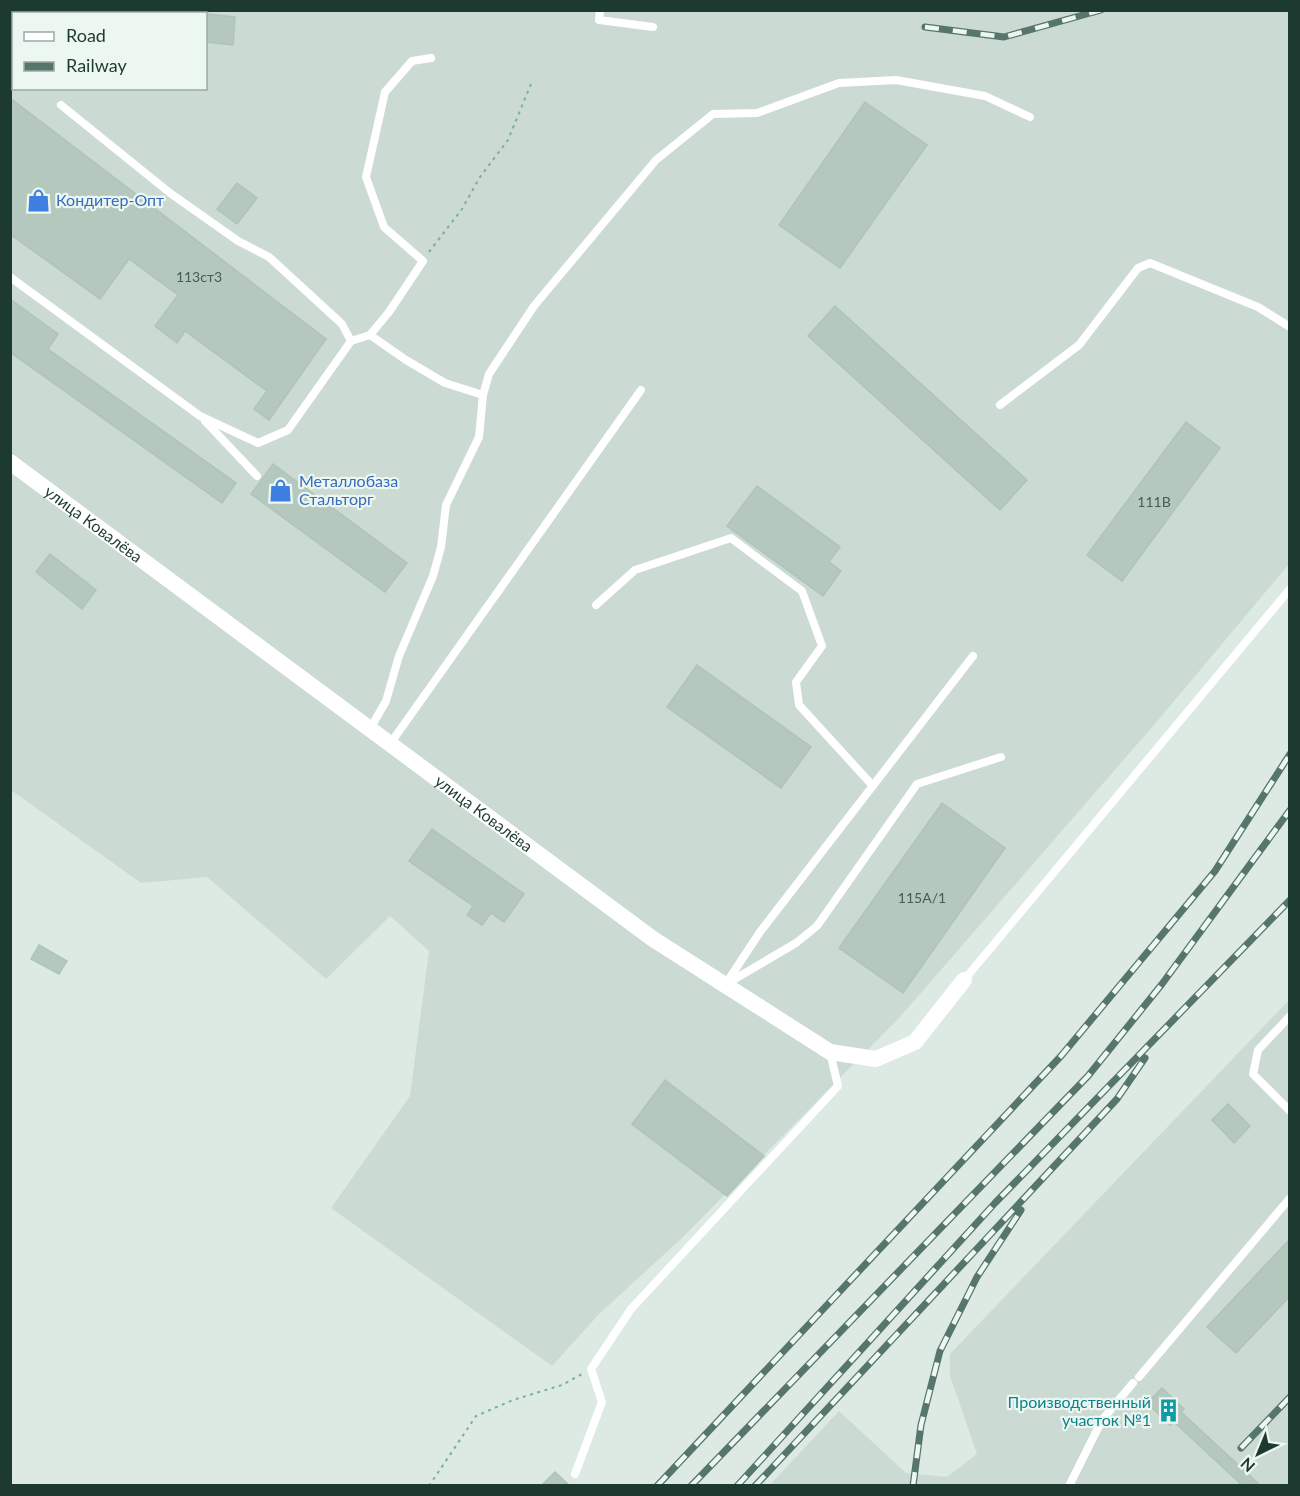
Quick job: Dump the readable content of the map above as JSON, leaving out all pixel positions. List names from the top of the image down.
{
  "streets": {
    "street": ["улица Ковалёва"]
  },
  "places": {
    "shop": ["Кондитер-Опт", "Металлобаза Стальторг"],
    "building": ["Производственный участок №1"]
  },
  "house_numbers": ["113ст3", "111В", "115А/1"],
  "legend": ["Road", "Railway"],
  "north": "bottom left"
}
